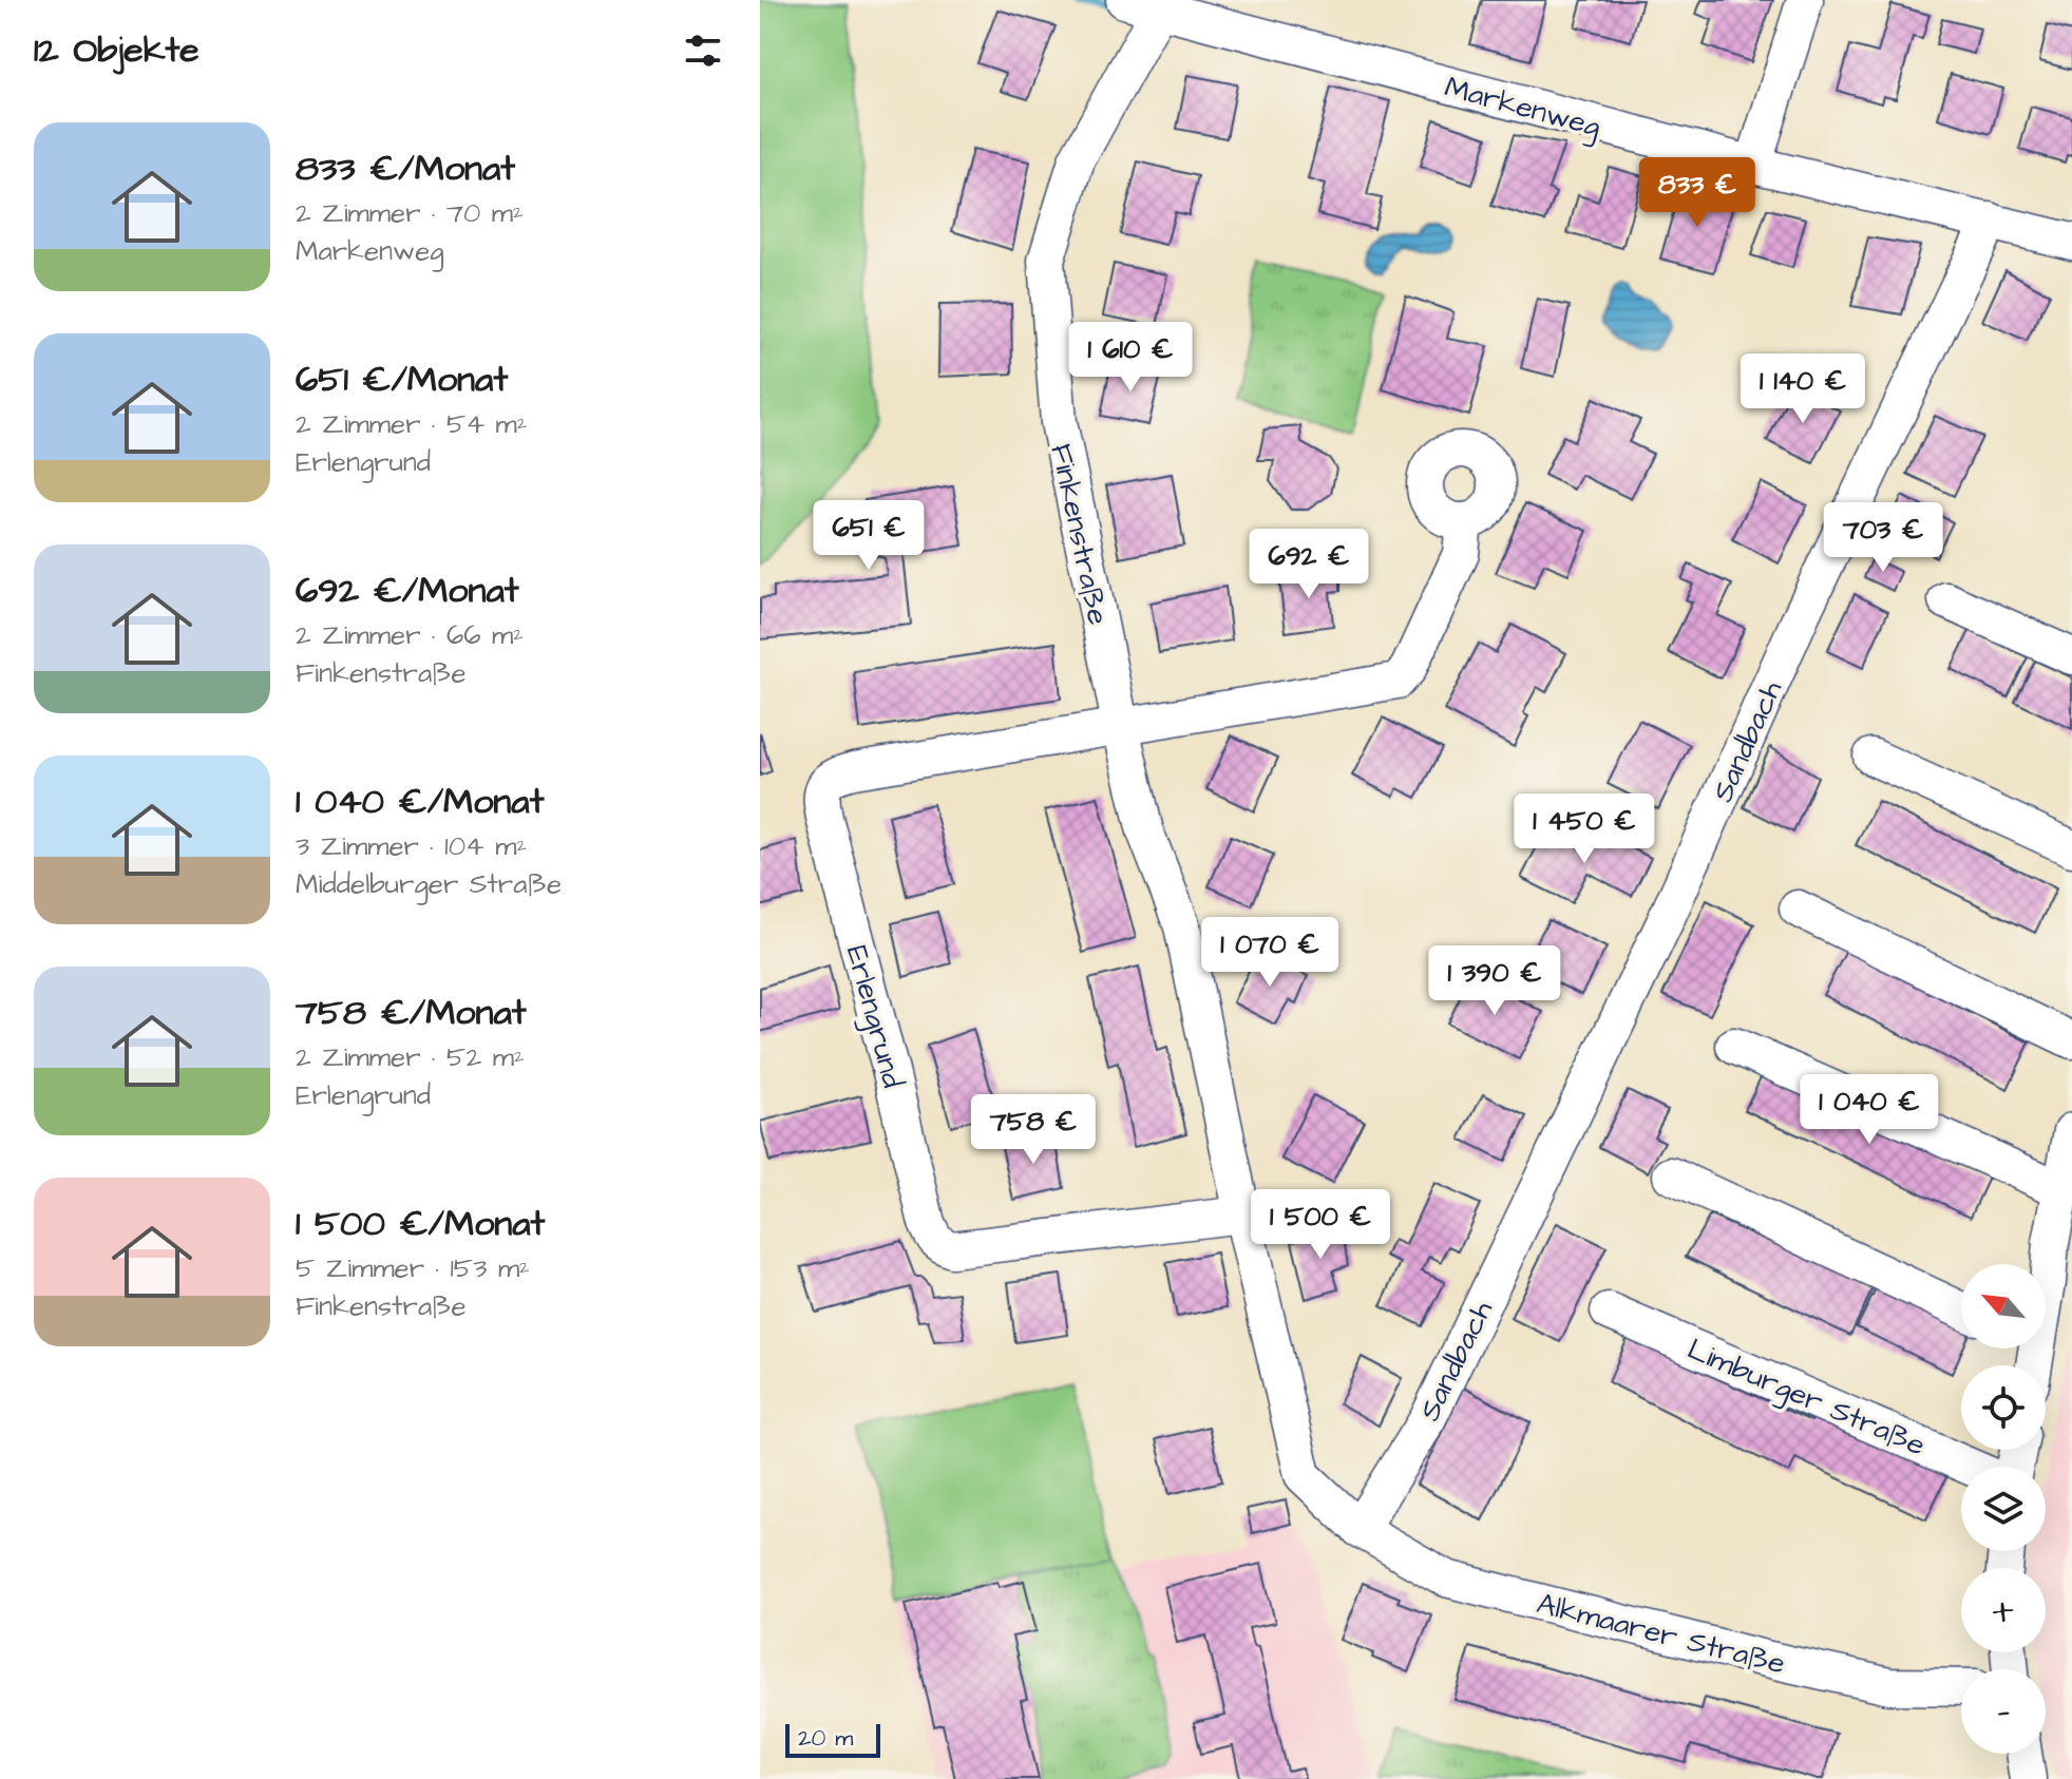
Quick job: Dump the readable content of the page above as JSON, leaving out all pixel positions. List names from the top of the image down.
{
  "streets": {
    "street": [
      "Markenweg",
      "Finkenstraße",
      "Sandbach",
      "Erlengrund",
      "Limburger Straße",
      "Alkmaarer Straße"
    ]
  },
  "crossings": [
    ["Markenweg", "Finkenstraße"],
    ["Markenweg", "Sandbach"],
    ["Finkenstraße", "Sandbach"],
    ["Finkenstraße", "Erlengrund"],
    ["Finkenstraße", "Alkmaarer Straße"],
    ["Sandbach", "Alkmaarer Straße"]
  ],
  "scale_bar": "20 m",
  "north": "top left",
  "page": {
    "heading": "12 Objekte",
    "list": [
      {
        "name": "833 €/Monat",
        "note": "2 Zimmer · 70 m² · Markenweg"
      },
      {
        "name": "651 €/Monat",
        "note": "2 Zimmer · 54 m² · Erlengrund"
      },
      {
        "name": "692 €/Monat",
        "note": "2 Zimmer · 66 m² · Finkenstraße"
      },
      {
        "name": "1 040 €/Monat",
        "note": "3 Zimmer · 104 m² · Middelburger Straße"
      },
      {
        "name": "758 €/Monat",
        "note": "2 Zimmer · 52 m² · Erlengrund"
      },
      {
        "name": "1 500 €/Monat",
        "note": "5 Zimmer · 153 m² · Finkenstraße"
      }
    ],
    "price": [
      "833 €",
      "1 610 €",
      "1 140 €",
      "651 €",
      "703 €",
      "692 €",
      "1 450 €",
      "1 070 €",
      "1 390 €",
      "1 040 €",
      "758 €",
      "1 500 €"
    ],
    "map_buttons": ["+", "−"],
    "scale": "20 m"
  }
}
